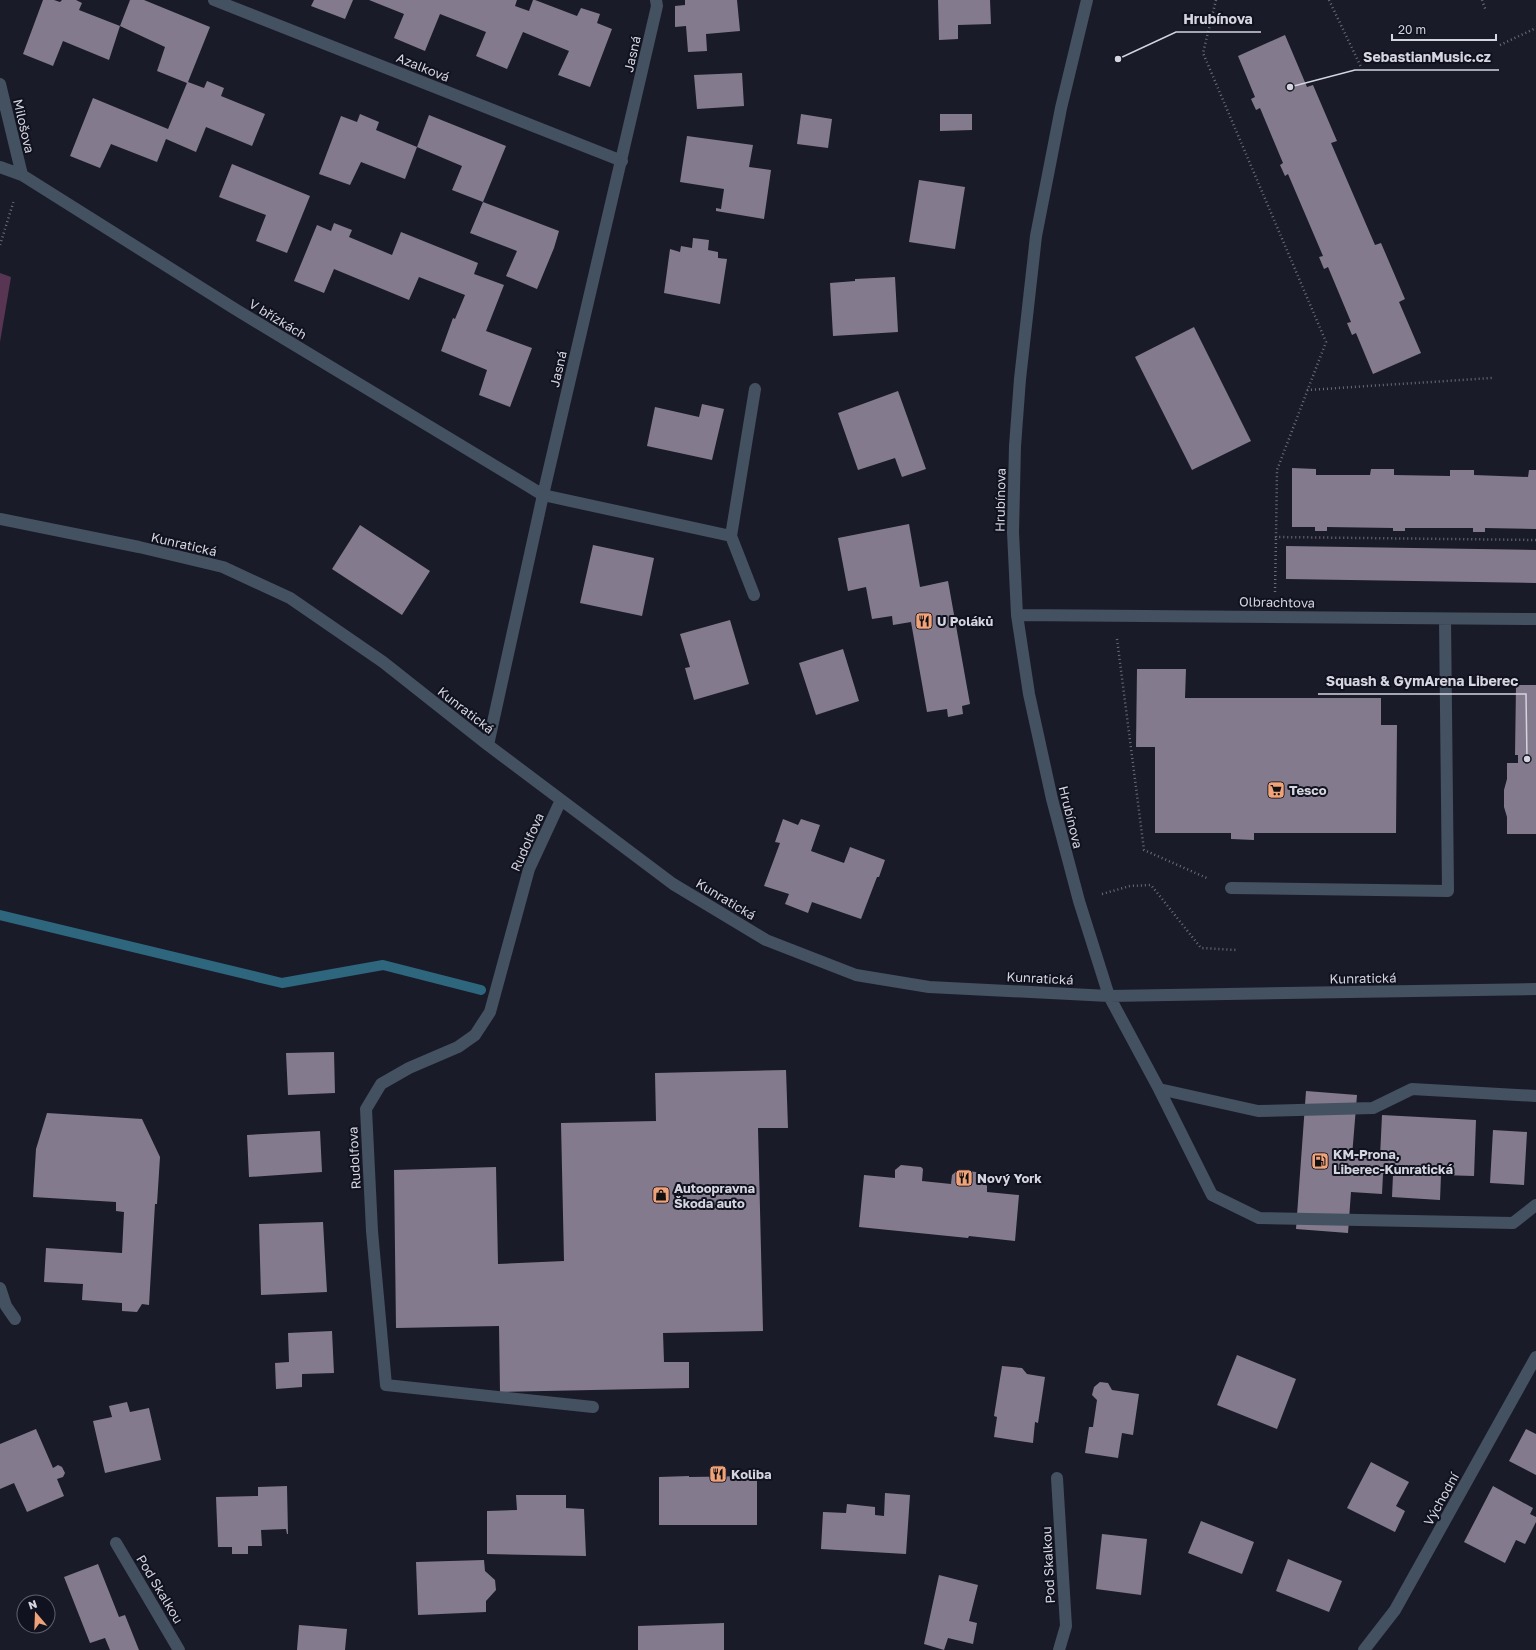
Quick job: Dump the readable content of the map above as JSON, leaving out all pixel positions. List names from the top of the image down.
{
  "streets": {
    "street": [
      "Jasná",
      "Azalková",
      "Milošova",
      "V břízkách",
      "Hrubínova",
      "Kunratická",
      "Olbrachtova",
      "Rudolfova",
      "Východní",
      "Pod Skalkou"
    ]
  },
  "crossings": [
    ["Jasná", "Azalková"],
    ["Jasná", "V břízkách"],
    ["Jasná", "Kunratická"],
    ["Milošova", "V břízkách"],
    ["Hrubínova", "Kunratická"],
    ["Hrubínova", "Olbrachtova"],
    ["Kunratická", "Rudolfova"]
  ],
  "places": {
    "other": ["Hrubínova", "SebastianMusic.cz", "Squash & GymArena Liberec"],
    "restaurant": ["U Poláků", "Nový York", "Koliba"],
    "supermarket": ["Tesco"],
    "fuel station": ["KM-Prona, Liberec-Kunratická"],
    "shop": ["Autoopravna Škoda auto"]
  },
  "scale_bar": "20 m",
  "north": "top"
}
